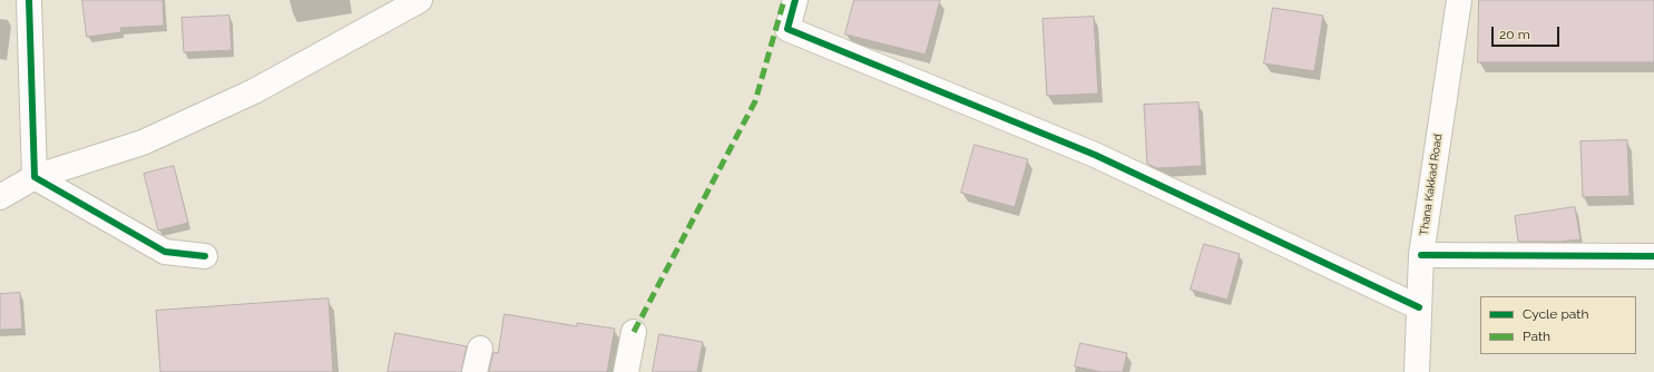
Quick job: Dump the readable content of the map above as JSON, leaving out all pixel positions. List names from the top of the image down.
{
  "streets": {
    "street": ["Thana Kakkad Road"]
  },
  "legend": ["Cycle path", "Path"],
  "scale_bar": "20 m"
}
